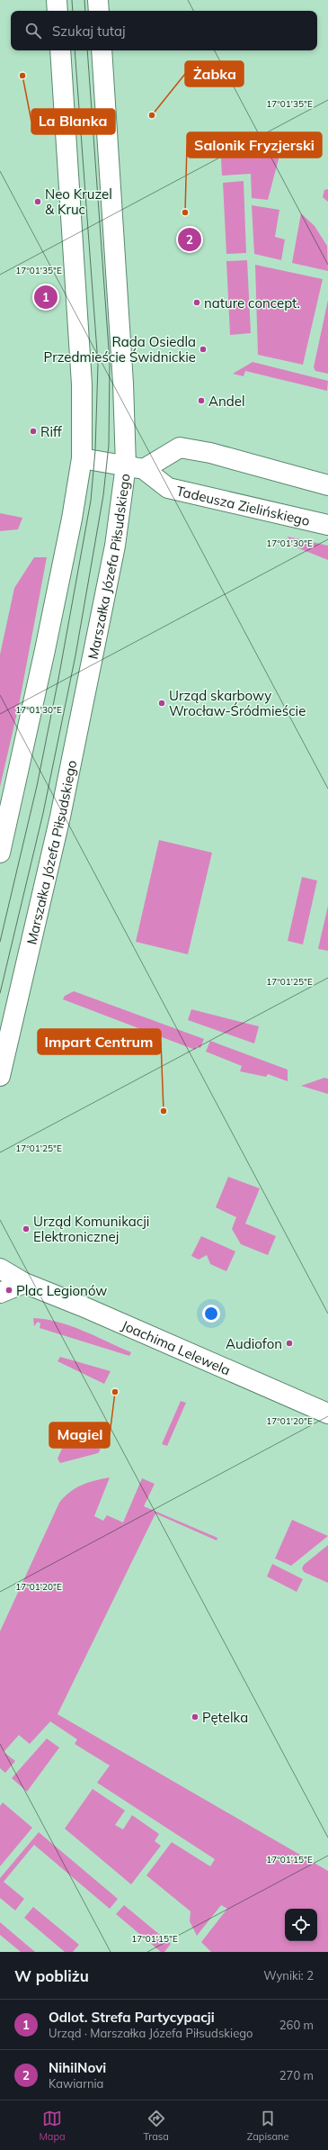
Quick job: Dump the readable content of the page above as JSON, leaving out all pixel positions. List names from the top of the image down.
{
  "streets": {
    "street": ["Tadeusza Zielińskiego", "Marszałka Józefa Piłsudskiego", "Joachima Lelewela"]
  },
  "crossings": [
    ["Tadeusza Zielińskiego", "Marszałka Józefa Piłsudskiego"]
  ],
  "places": [
    "La Blanka",
    "Żabka",
    "Neo Kruzel & Kruc",
    "Salonik Fryzjerski",
    "nature concept.",
    "Rada Osiedla Przedmieście Świdnickie",
    "Andel",
    "Riff",
    "Urząd skarbowy Wrocław-Śródmieście",
    "Impart Centrum",
    "Urząd Komunikacji Elektronicznej",
    "Plac Legionów",
    "Audiofon",
    "Magiel",
    "Pętelka"
  ],
  "page": {
    "search": "Szukaj tutaj",
    "pins": ["2", "1"],
    "heading": ["W pobliżu", "Wyniki: 2"],
    "list": [
      {
        "mark": "1",
        "name": "Odlot. Strefa Partycypacji",
        "note": "Urząd · Marszałka Józefa Piłsudskiego",
        "value": "260 m"
      },
      {
        "mark": "2",
        "name": "NihilNovi",
        "note": "Kawiarnia",
        "value": "270 m"
      }
    ],
    "nav": ["Mapa", "Trasa", "Zapisane"]
  },
  "coordinates": [
    "17°01'35\"E",
    "17°01'30\"E",
    "17°01'25\"E",
    "17°01'20\"E",
    "17°01'15\"E"
  ]
}
